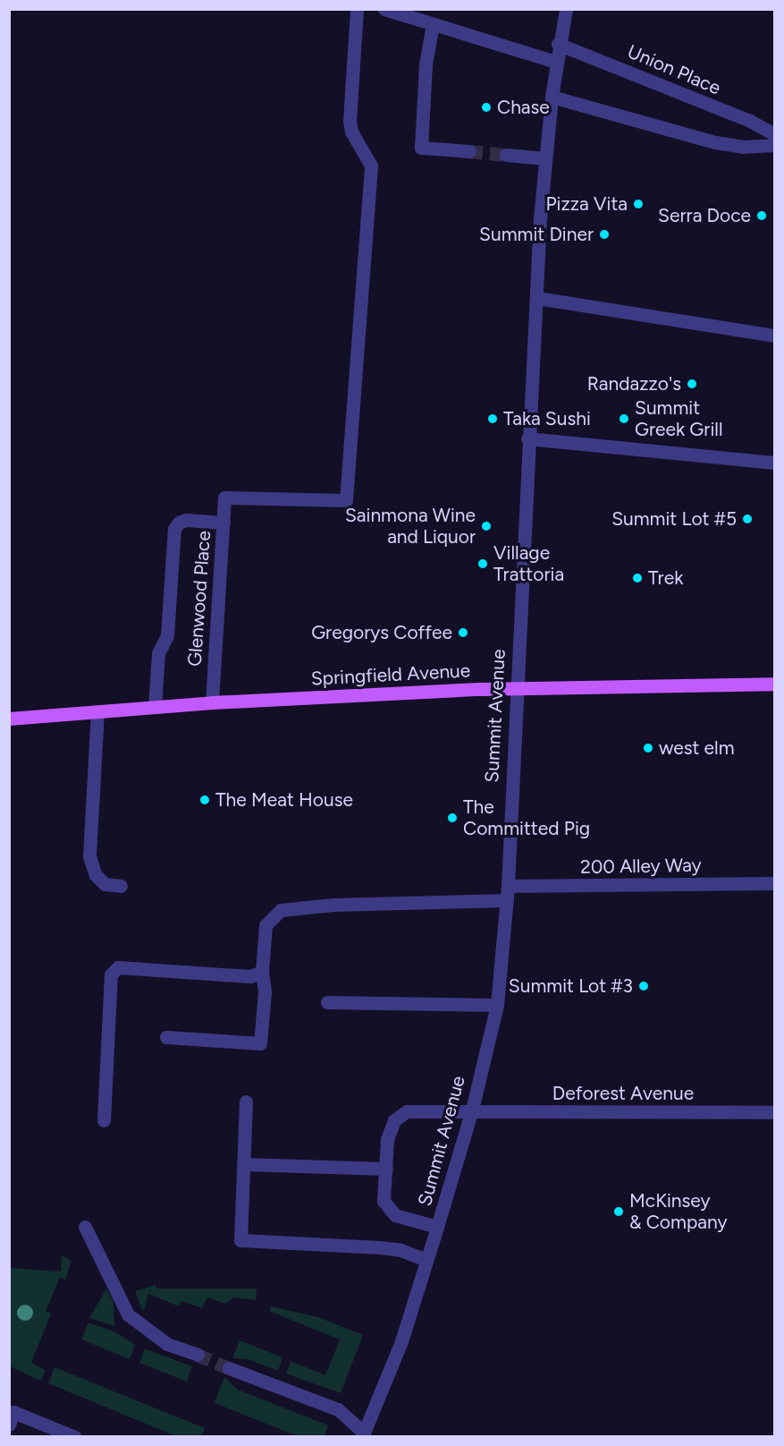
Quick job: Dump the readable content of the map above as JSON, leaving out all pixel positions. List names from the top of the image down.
{
  "streets": {
    "main road": ["Springfield Avenue"],
    "street": [
      "Union Place",
      "Glenwood Place",
      "Summit Avenue",
      "200 Alley Way",
      "Deforest Avenue"
    ]
  },
  "crossings": [
    ["Union Place", "Summit Avenue"],
    ["Glenwood Place", "Springfield Avenue"],
    ["Springfield Avenue", "Summit Avenue"],
    ["Summit Avenue", "200 Alley Way"],
    ["Summit Avenue", "Deforest Avenue"]
  ],
  "places": [
    "Chase",
    "Pizza Vita",
    "Serra Doce",
    "Summit Diner",
    "Randazzo's",
    "Taka Sushi",
    "Summit Greek Grill",
    "Summit Lot #5",
    "Sainmona Wine and Liquor",
    "Village Trattoria",
    "Trek",
    "Gregorys Coffee",
    "west elm",
    "The Meat House",
    "The Committed Pig",
    "Summit Lot #3",
    "McKinsey & Company"
  ]
}
